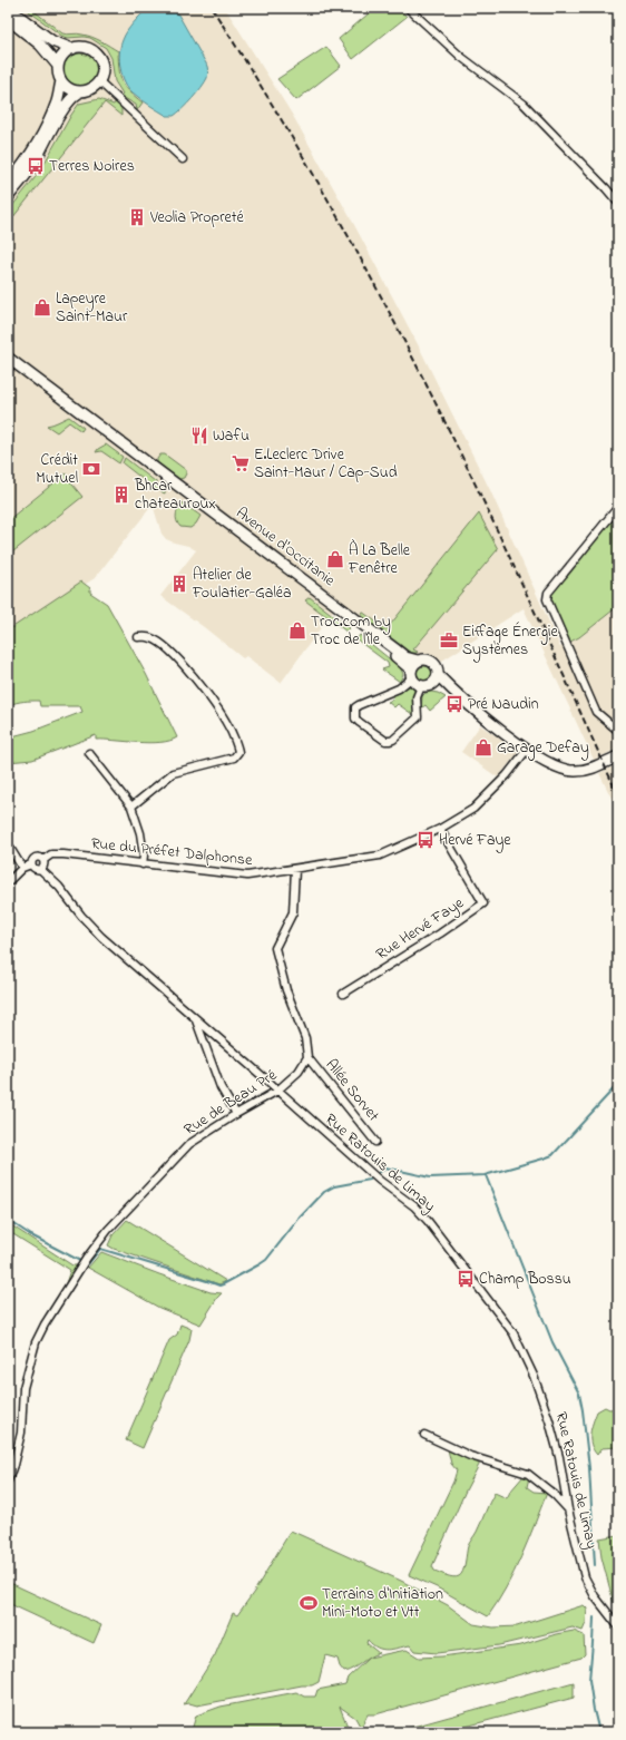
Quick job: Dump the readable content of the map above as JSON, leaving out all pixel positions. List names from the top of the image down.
{
  "streets": {
    "main road": ["Avenue d'Occitanie"],
    "street": [
      "Rue du Préfet Dalphonse",
      "Rue Hervé Faye",
      "Allée Sorvet",
      "Rue de Beau Pré",
      "Rue Ratouis de Limay"
    ]
  },
  "crossings": [
    ["Avenue d'Occitanie", "Rue du Préfet Dalphonse"],
    ["Rue du Préfet Dalphonse", "Rue Hervé Faye"],
    ["Rue du Préfet Dalphonse", "Rue Ratouis de Limay"],
    ["Allée Sorvet", "Rue de Beau Pré"],
    ["Rue de Beau Pré", "Rue Ratouis de Limay"]
  ],
  "places": {
    "bus stop": [
      "Terres Noires",
      "Pré Naudin",
      "Hervé Faye",
      "Champ Bossu"
    ],
    "building": ["Veolia Propreté", "Bhcar chateauroux", "Atelier de Foulatier-Galéa"],
    "shop": [
      "Lapeyre Saint-Maur",
      "À La Belle Fenêtre",
      "Troc.com by Troc de l'île",
      "Garage Defay"
    ],
    "restaurant": ["Wafu"],
    "supermarket": ["E.Leclerc Drive Saint-Maur / Cap-Sud"],
    "bank": ["Crédit Mutuel"],
    "office": ["Eiffage Énergie Systèmes"],
    "sports": ["Terrains d'Initiation Mini-Moto et Vtt"]
  }
}
